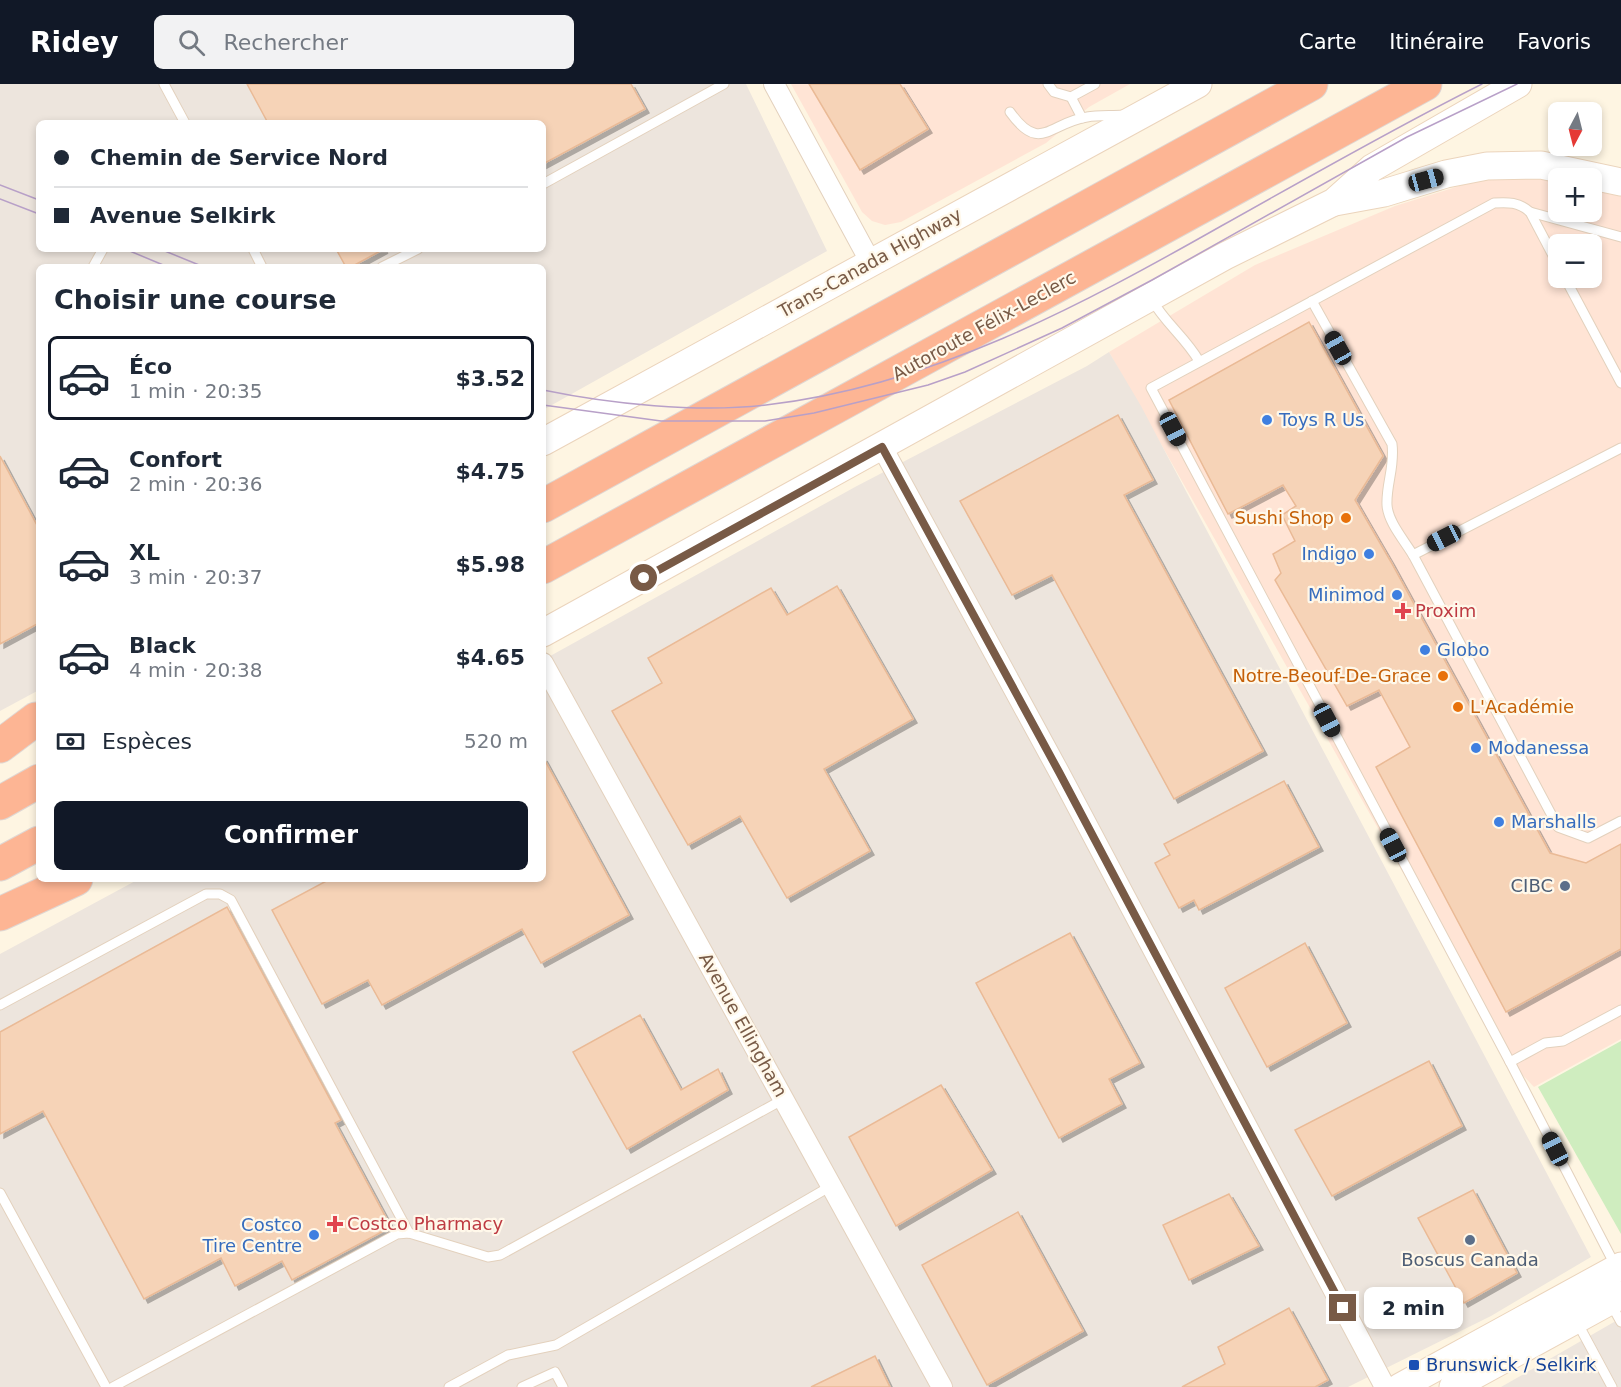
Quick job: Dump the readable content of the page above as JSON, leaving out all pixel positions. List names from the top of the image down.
{
  "streets": {
    "highway": ["Autoroute Félix-Leclerc"],
    "main road": ["Trans-Canada Highway"],
    "street": ["Avenue Ellingham"]
  },
  "places": {
    "other": [
      "Toys R Us",
      "Sushi Shop",
      "Indigo",
      "Minimod",
      "Globo",
      "Notre-Beouf-De-Grace",
      "L'Académie",
      "Modanessa",
      "Marshalls",
      "CIBC",
      "Costco Tire Centre",
      "Boscus Canada"
    ],
    "health": ["Proxim", "Costco Pharmacy"],
    "transit": ["Brunswick / Selkirk"]
  },
  "north": "bottom",
  "page": {
    "header": "Ridey",
    "search": "Rechercher",
    "nav": ["Carte", "Itinéraire", "Favoris"],
    "map_buttons": ["+", "−"],
    "banner": ["Chemin de Service Nord", "Avenue Selkirk"],
    "heading": "Choisir une course",
    "list": [
      {
        "name": "Éco",
        "note": "1 min · 20:35",
        "value": "$3.52"
      },
      {
        "name": "Confort",
        "note": "2 min · 20:36",
        "value": "$4.75"
      },
      {
        "name": "XL",
        "note": "3 min · 20:37",
        "value": "$5.98"
      },
      {
        "name": "Black",
        "note": "4 min · 20:38",
        "value": "$4.65"
      }
    ],
    "pay": ["Espèces", "520 m"],
    "buttons": "Confirmer",
    "bubble": "2 min"
  }
}
